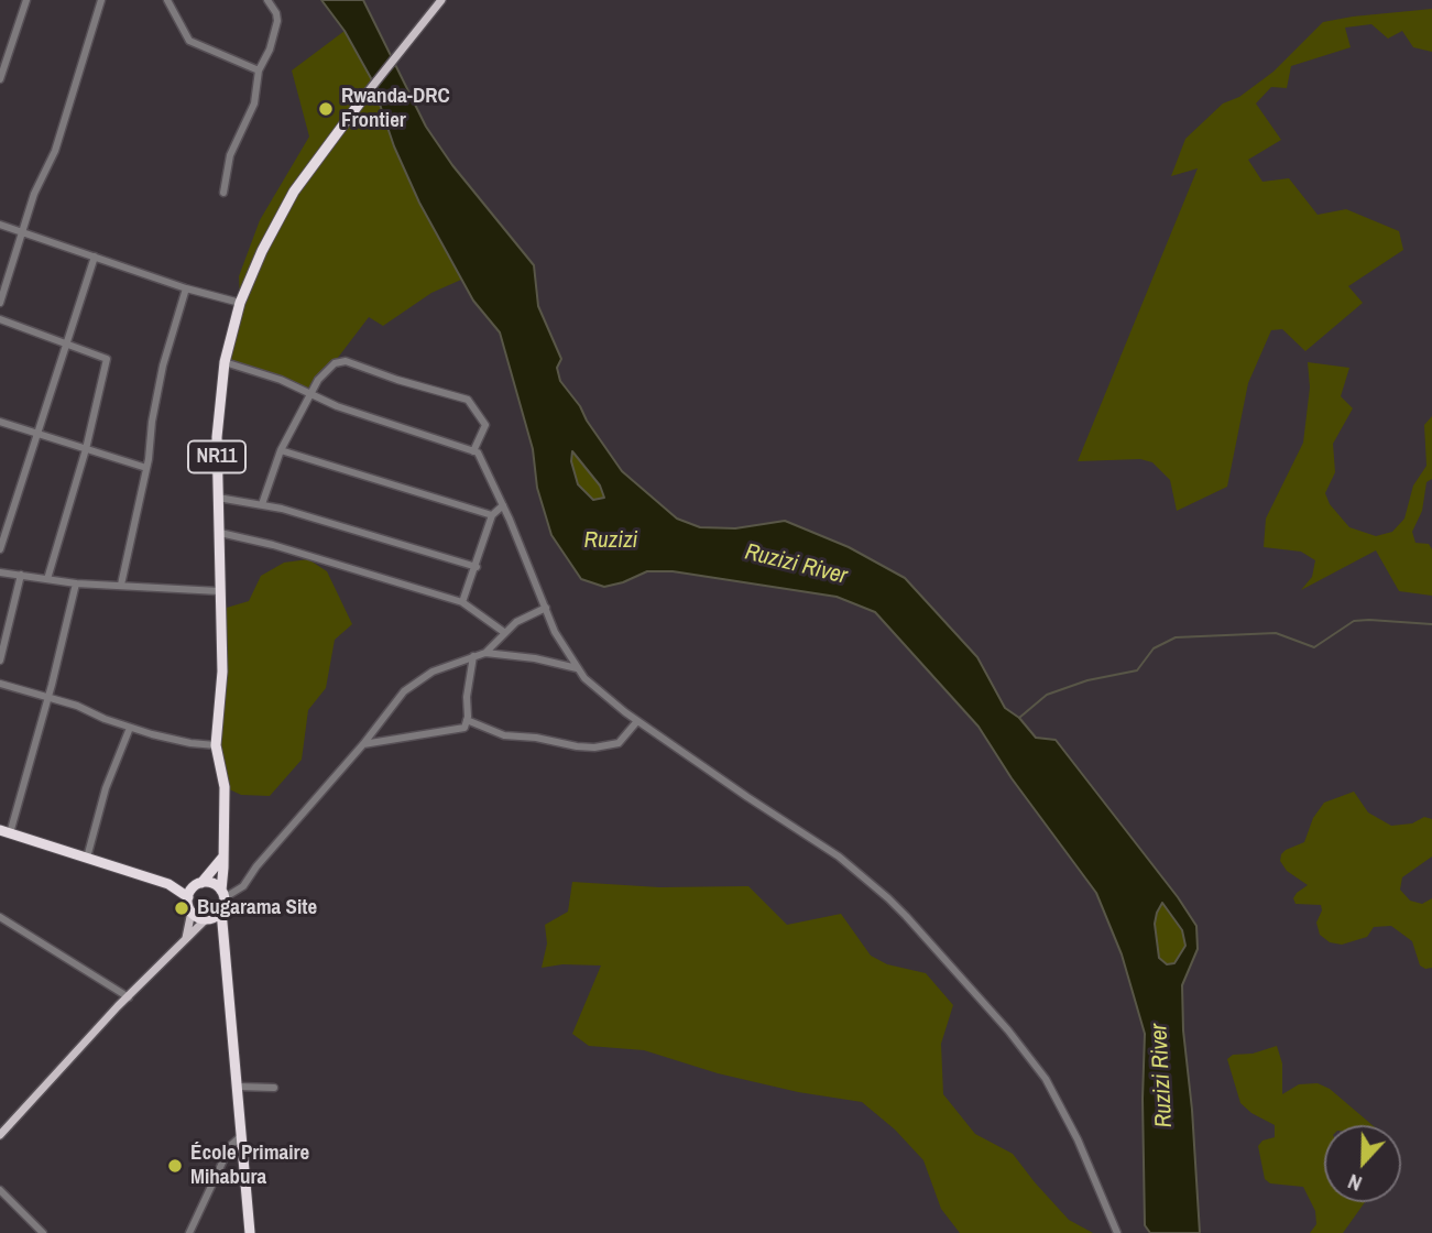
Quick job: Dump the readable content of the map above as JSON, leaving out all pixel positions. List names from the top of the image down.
{
  "streets": {
    "highway": ["NR11"]
  },
  "water": ["Ruzizi", "Ruzizi River"],
  "places": ["Rwanda-DRC Frontier", "Bugarama Site", "École Primaire Mihabura"],
  "north": "bottom"
}
